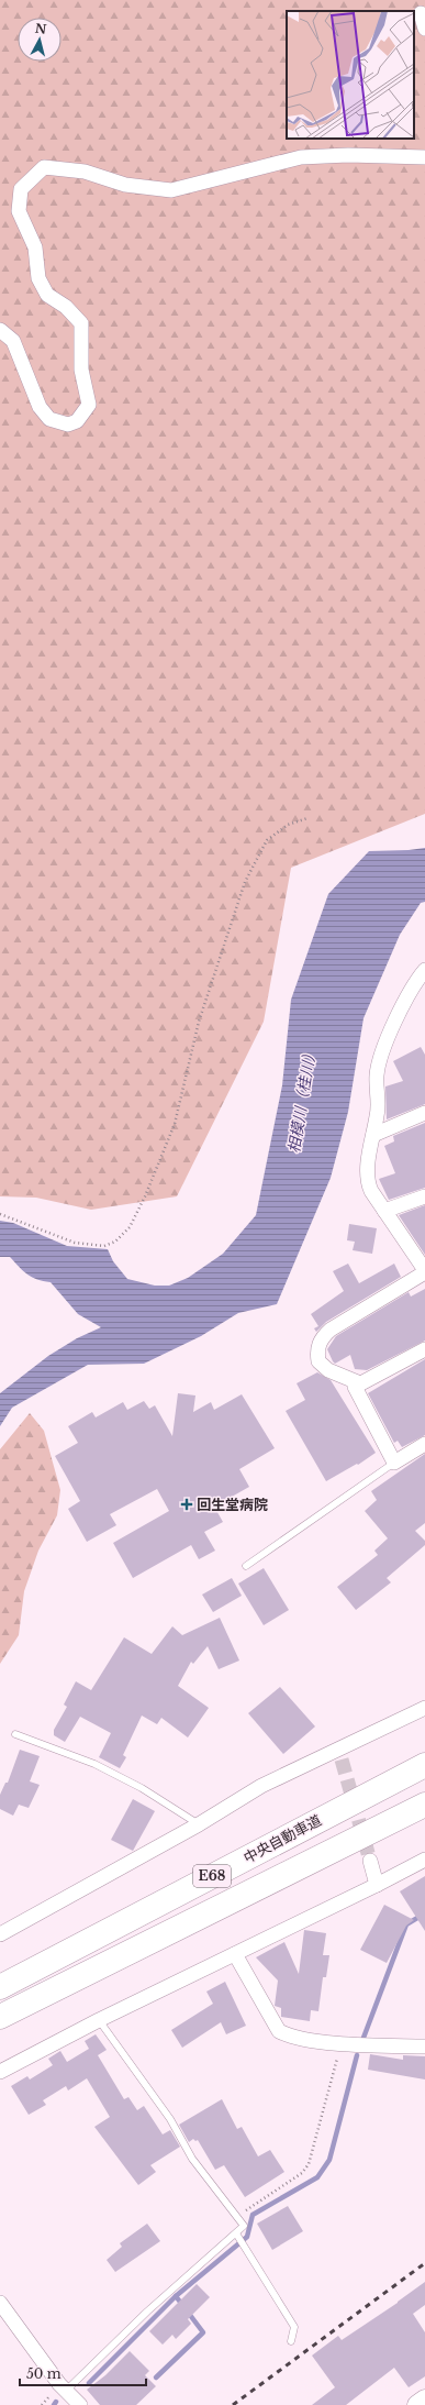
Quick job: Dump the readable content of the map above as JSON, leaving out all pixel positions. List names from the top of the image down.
{
  "streets": {
    "highway": ["中央自動車道", "E68"]
  },
  "water": ["相模川（桂川）"],
  "places": {
    "health": ["回生堂病院"]
  },
  "scale_bar": "50 m",
  "north": "top"
}
